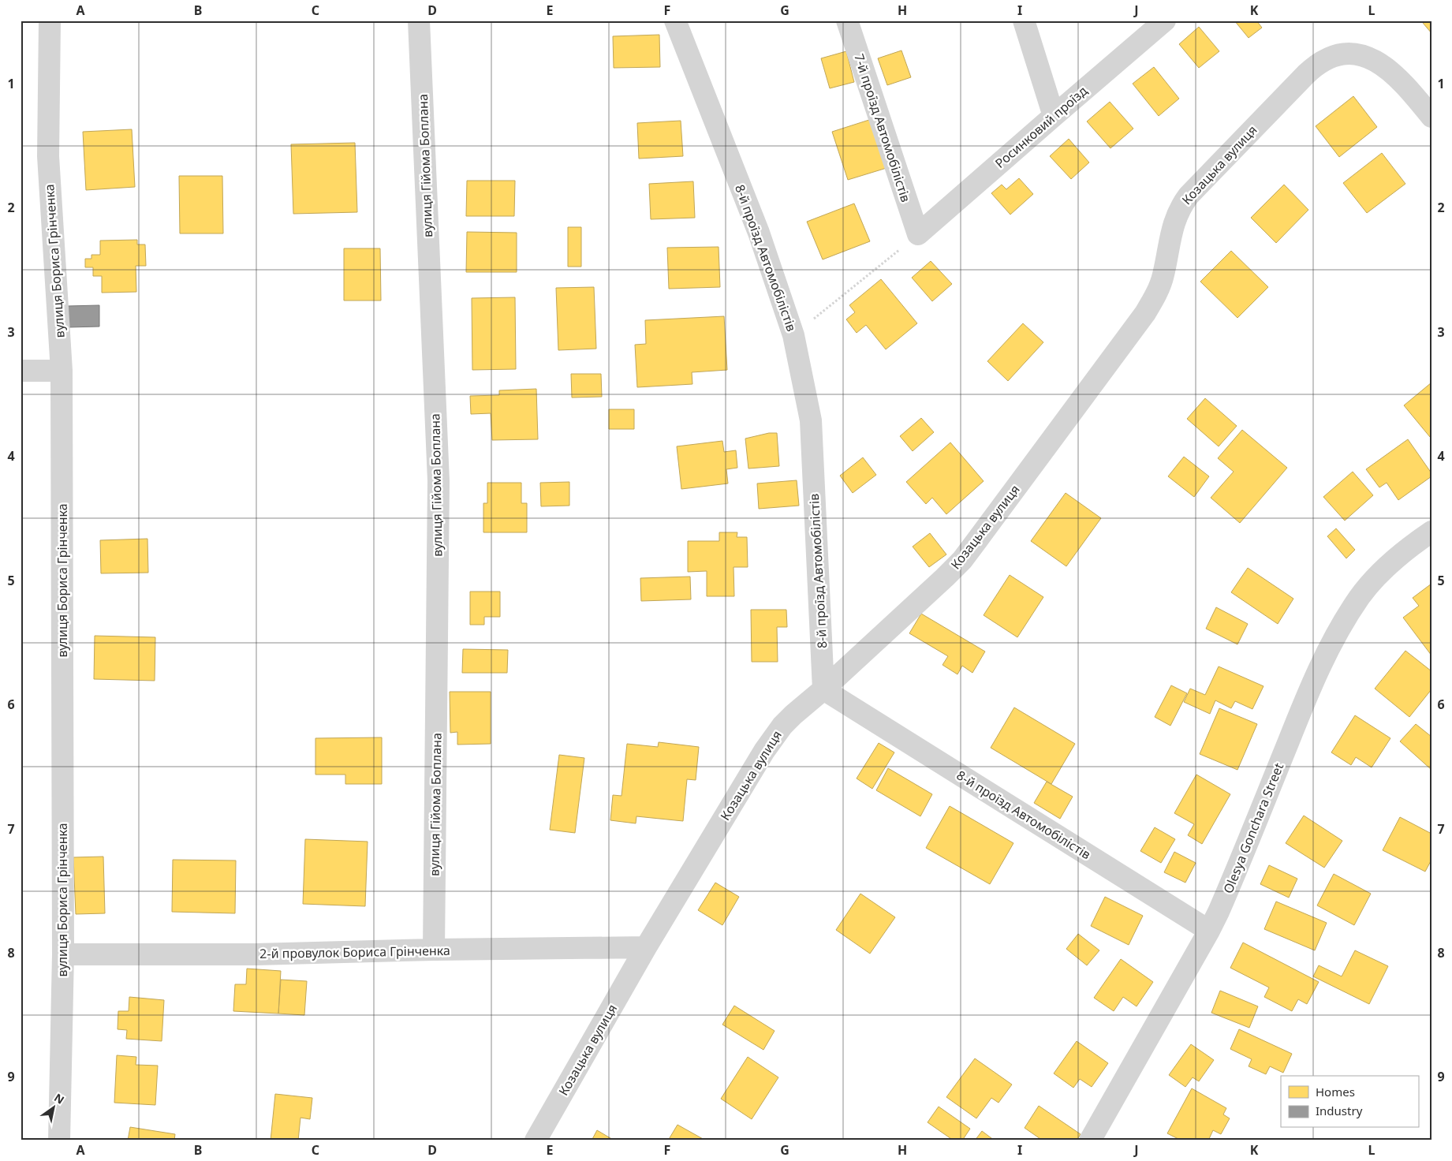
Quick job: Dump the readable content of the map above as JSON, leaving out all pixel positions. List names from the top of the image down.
{
  "streets": {
    "street": [
      "Росинковий проїзд",
      "7-й проїзд Автомобілістів",
      "Козацька вулиця",
      "вулиця Гійома Боплана",
      "8-й проїзд Автомобілістів",
      "вулиця Бориса Грінченка",
      "Olesya Gonchara Street",
      "2-й провулок Бориса Грінченка"
    ]
  },
  "crossings": [
    ["Росинковий проїзд", "7-й проїзд Автомобілістів"],
    ["Козацька вулиця", "8-й проїзд Автомобілістів"],
    ["Козацька вулиця", "2-й провулок Бориса Грінченка"],
    ["вулиця Гійома Боплана", "2-й провулок Бориса Грінченка"],
    ["8-й проїзд Автомобілістів", "Olesya Gonchara Street"],
    ["вулиця Бориса Грінченка", "2-й провулок Бориса Грінченка"]
  ],
  "legend": ["Homes", "Industry"],
  "north": "top right",
  "grid": {
    "columns": [
      "A",
      "B",
      "C",
      "D",
      "E",
      "F",
      "G",
      "H",
      "I",
      "J",
      "K",
      "L"
    ],
    "rows": [
      "1",
      "2",
      "3",
      "4",
      "5",
      "6",
      "7",
      "8",
      "9"
    ]
  }
}
